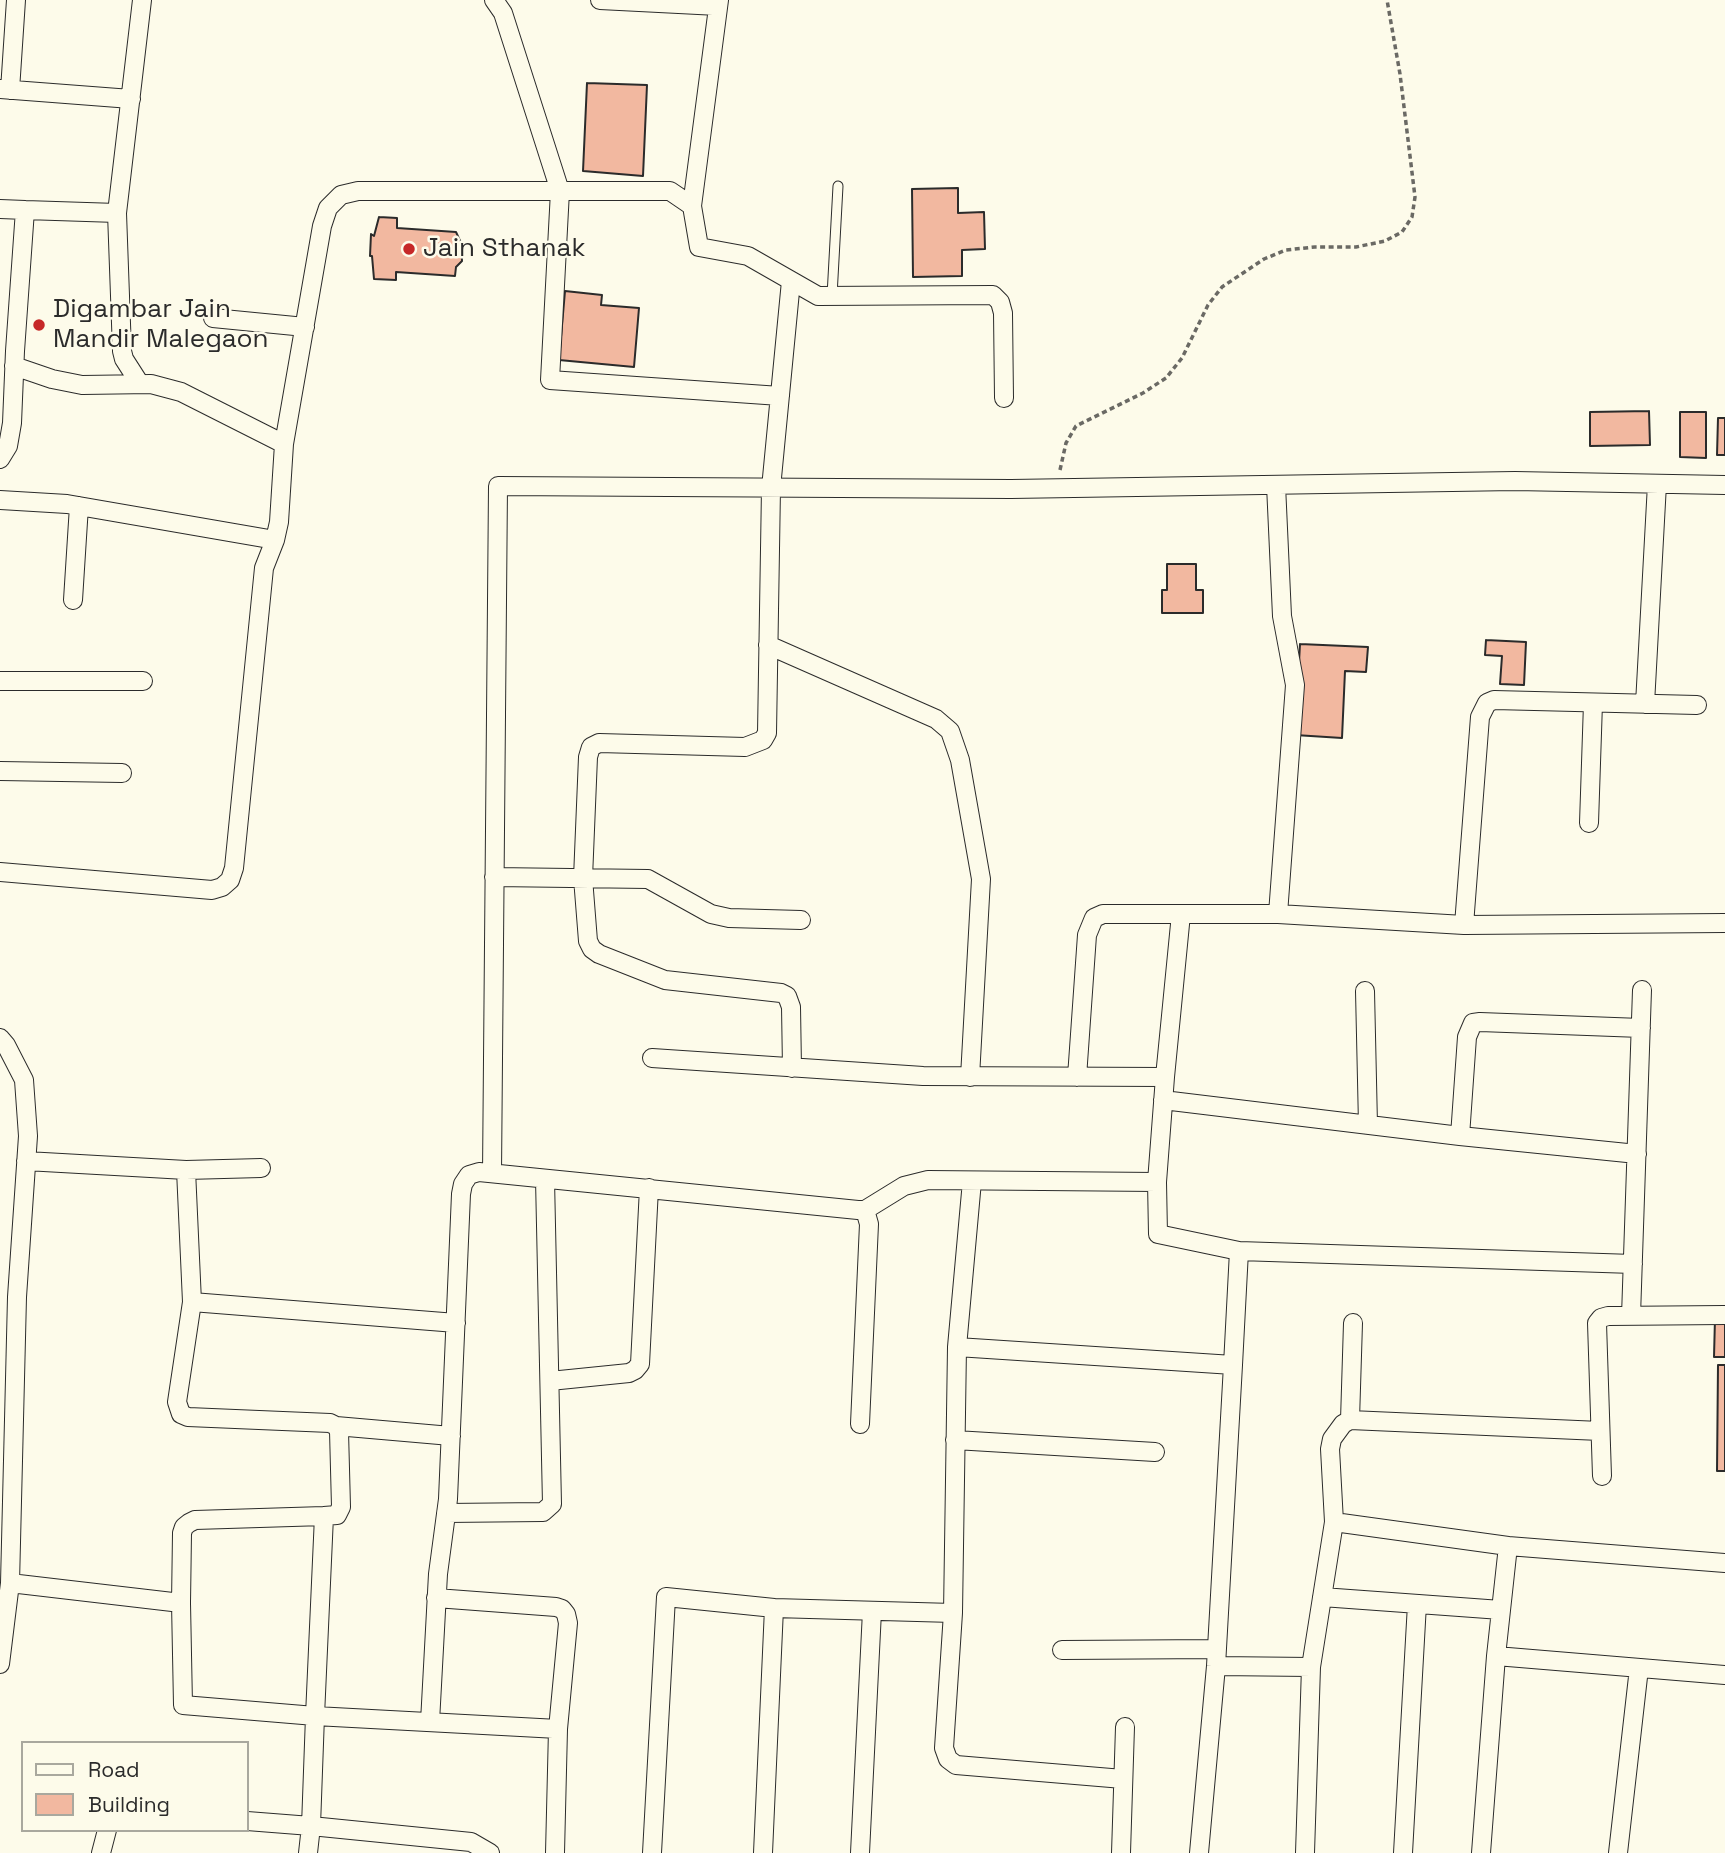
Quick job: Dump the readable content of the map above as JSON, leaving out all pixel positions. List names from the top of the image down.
{
  "places": ["Jain Sthanak", "Digambar Jain Mandir Malegaon"],
  "legend": ["Road", "Building"]
}
